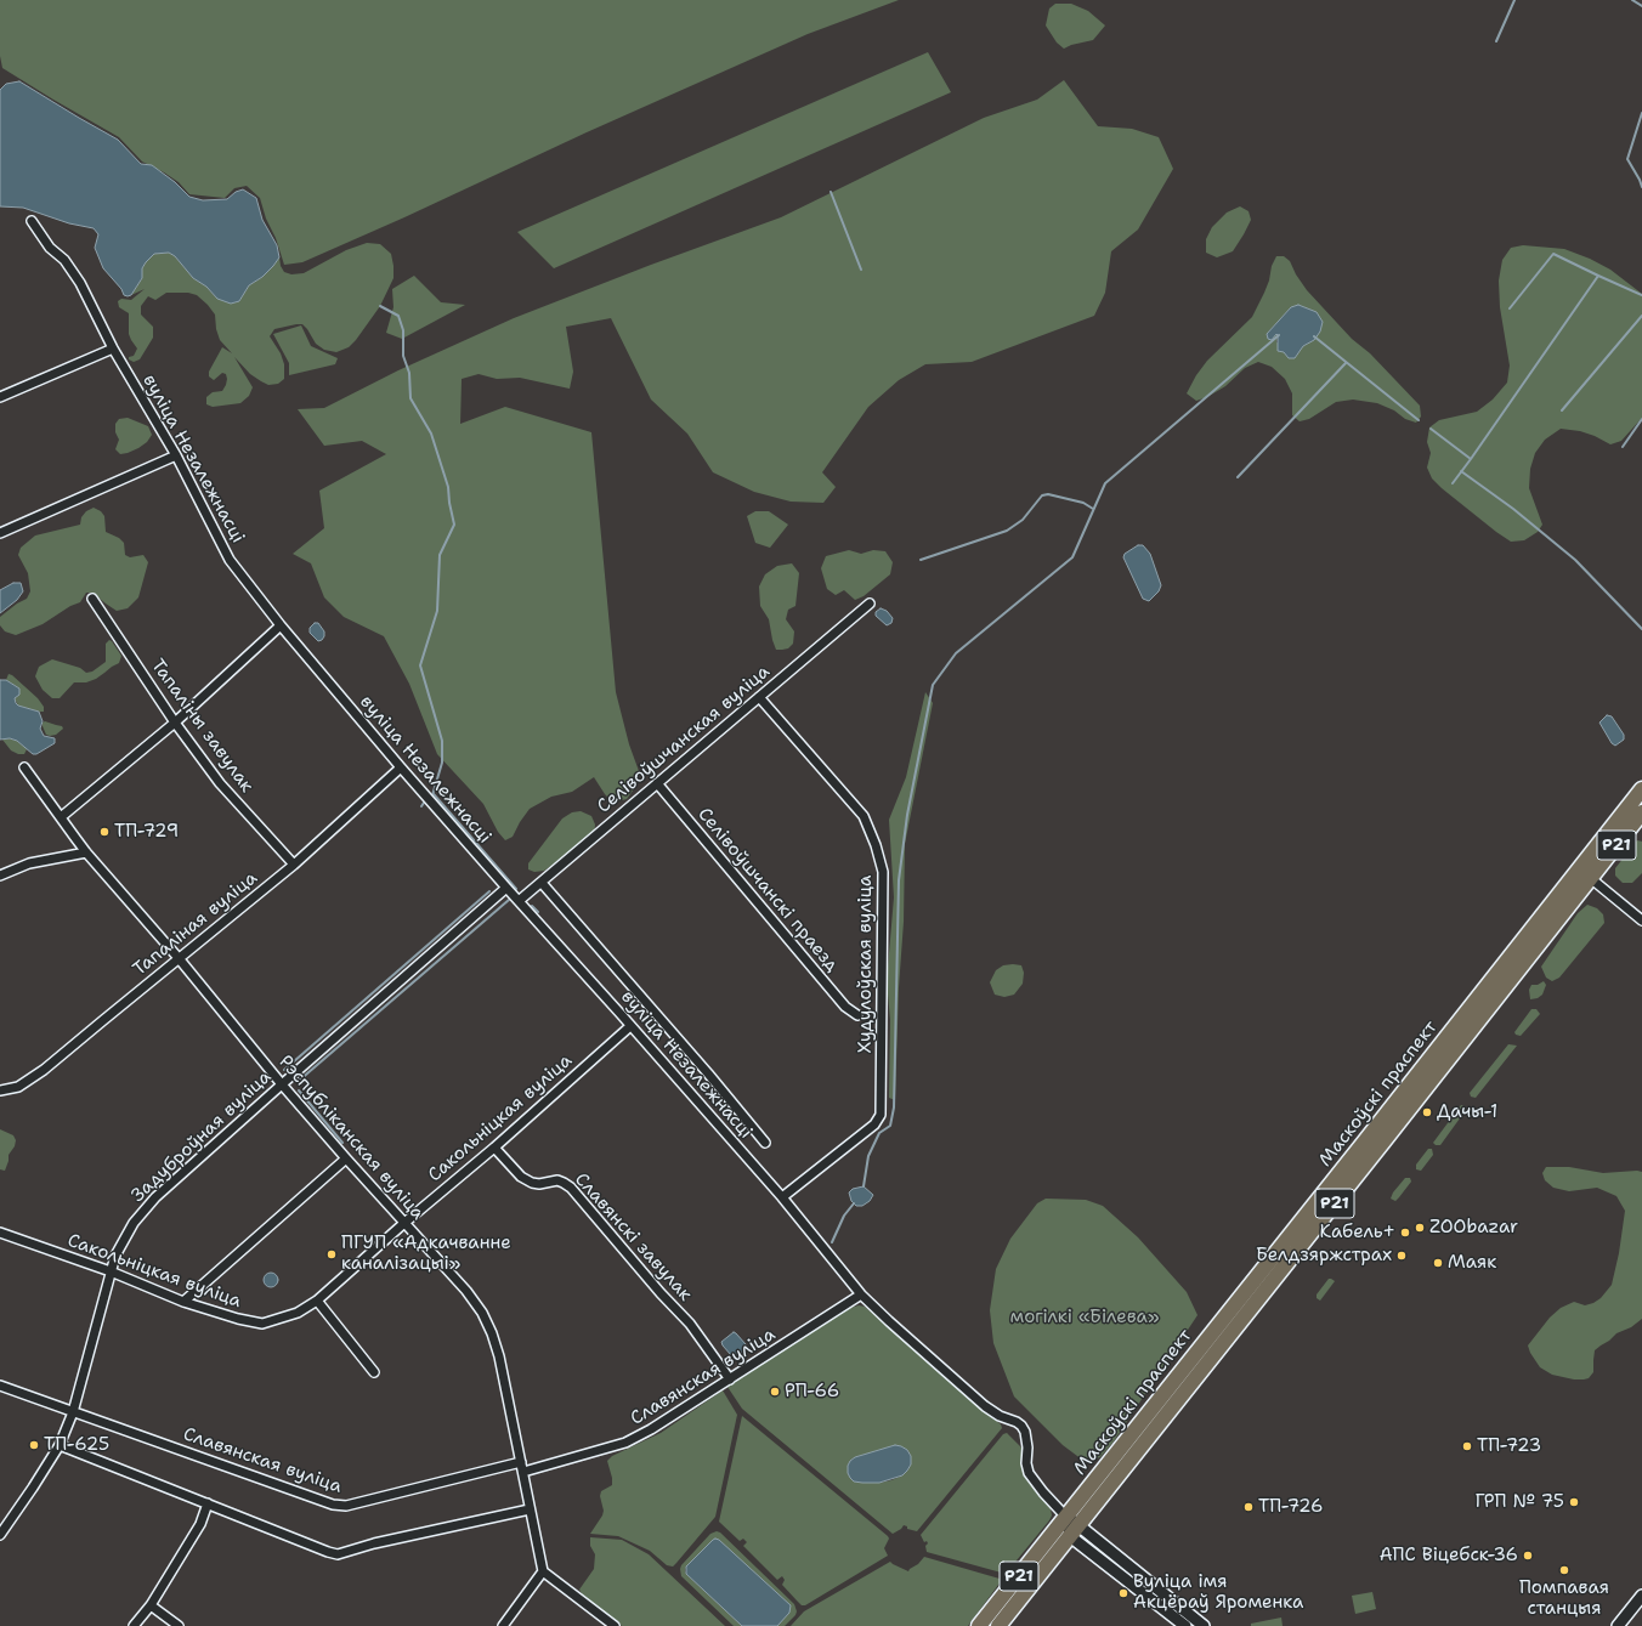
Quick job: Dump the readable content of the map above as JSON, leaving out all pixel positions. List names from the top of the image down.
{
  "streets": {
    "main road": ["Р21", "Маскоўскі праспект"],
    "street": [
      "вуліца Незалежнасці",
      "Тапаліны завулак",
      "Селівоўшчанская вуліца",
      "Селівоўшчанскі праезд",
      "Тапаліная вуліца",
      "Худулоўская вуліца",
      "Сакольніцкая вуліца",
      "Задуброўная вуліца",
      "Рэспубліканская вуліца",
      "Славянскі завулак",
      "Славянская вуліца"
    ]
  },
  "crossings": [
    ["вуліца Незалежнасці", "Селівоўшчанская вуліца"],
    ["вуліца Незалежнасці", "Тапаліная вуліца"],
    ["вуліца Незалежнасці", "Худулоўская вуліца"],
    ["вуліца Незалежнасці", "Маскоўскі праспект"],
    ["вуліца Незалежнасці", "Сакольніцкая вуліца"],
    ["вуліца Незалежнасці", "Задуброўная вуліца"],
    ["вуліца Незалежнасці", "Славянская вуліца"],
    ["Тапаліны завулак", "Тапаліная вуліца"],
    ["Селівоўшчанская вуліца", "Селівоўшчанскі праезд"],
    ["Селівоўшчанская вуліца", "Худулоўская вуліца"],
    ["Тапаліная вуліца", "Рэспубліканская вуліца"],
    ["Сакольніцкая вуліца", "Задуброўная вуліца"],
    ["Сакольніцкая вуліца", "Рэспубліканская вуліца"],
    ["Сакольніцкая вуліца", "Славянскі завулак"],
    ["Задуброўная вуліца", "Рэспубліканская вуліца"],
    ["Задуброўная вуліца", "Славянская вуліца"],
    ["Рэспубліканская вуліца", "Славянская вуліца"],
    ["Славянскі завулак", "Славянская вуліца"]
  ],
  "parks": ["могілкі «Білева»"],
  "places": [
    "ТП-729",
    "Дачы-1",
    "ZOObazar",
    "Кабель+",
    "ПГУП «Адкачванне каналізацыі»",
    "Белдзяржстрах",
    "Маяк",
    "РП-66",
    "ТП-625",
    "ТП-723",
    "ГРП № 75",
    "ТП-726",
    "АПС Віцебск-36",
    "Помпавая станцыя",
    "Вуліца імя Акцёраў Яроменка"
  ]
}
